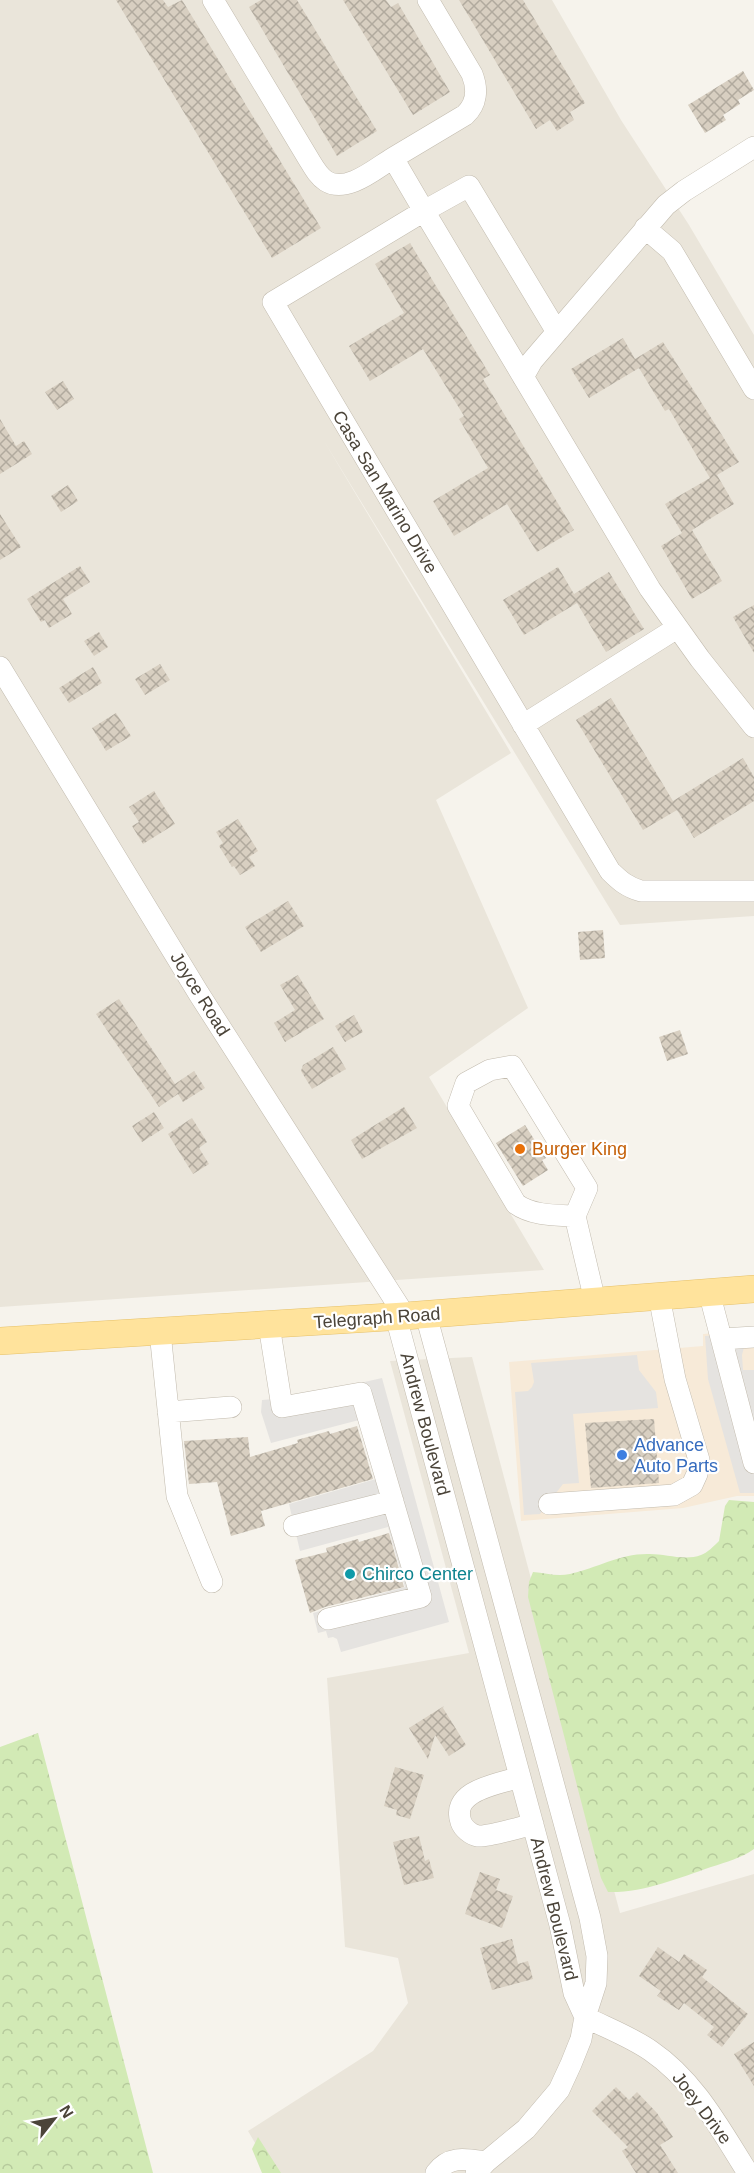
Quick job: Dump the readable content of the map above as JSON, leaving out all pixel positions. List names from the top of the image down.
{
  "streets": {
    "main road": ["Telegraph Road"],
    "street": [
      "Casa San Marino Drive",
      "Joyce Road",
      "Andrew Boulevard",
      "Joey Drive"
    ]
  },
  "crossings": [
    ["Joyce Road", "Telegraph Road"],
    ["Joyce Road", "Andrew Boulevard"],
    ["Telegraph Road", "Andrew Boulevard"],
    ["Andrew Boulevard", "Joey Drive"]
  ],
  "places": ["Burger King", "Advance Auto Parts", "Chirco Center"],
  "north": "top right"
}
